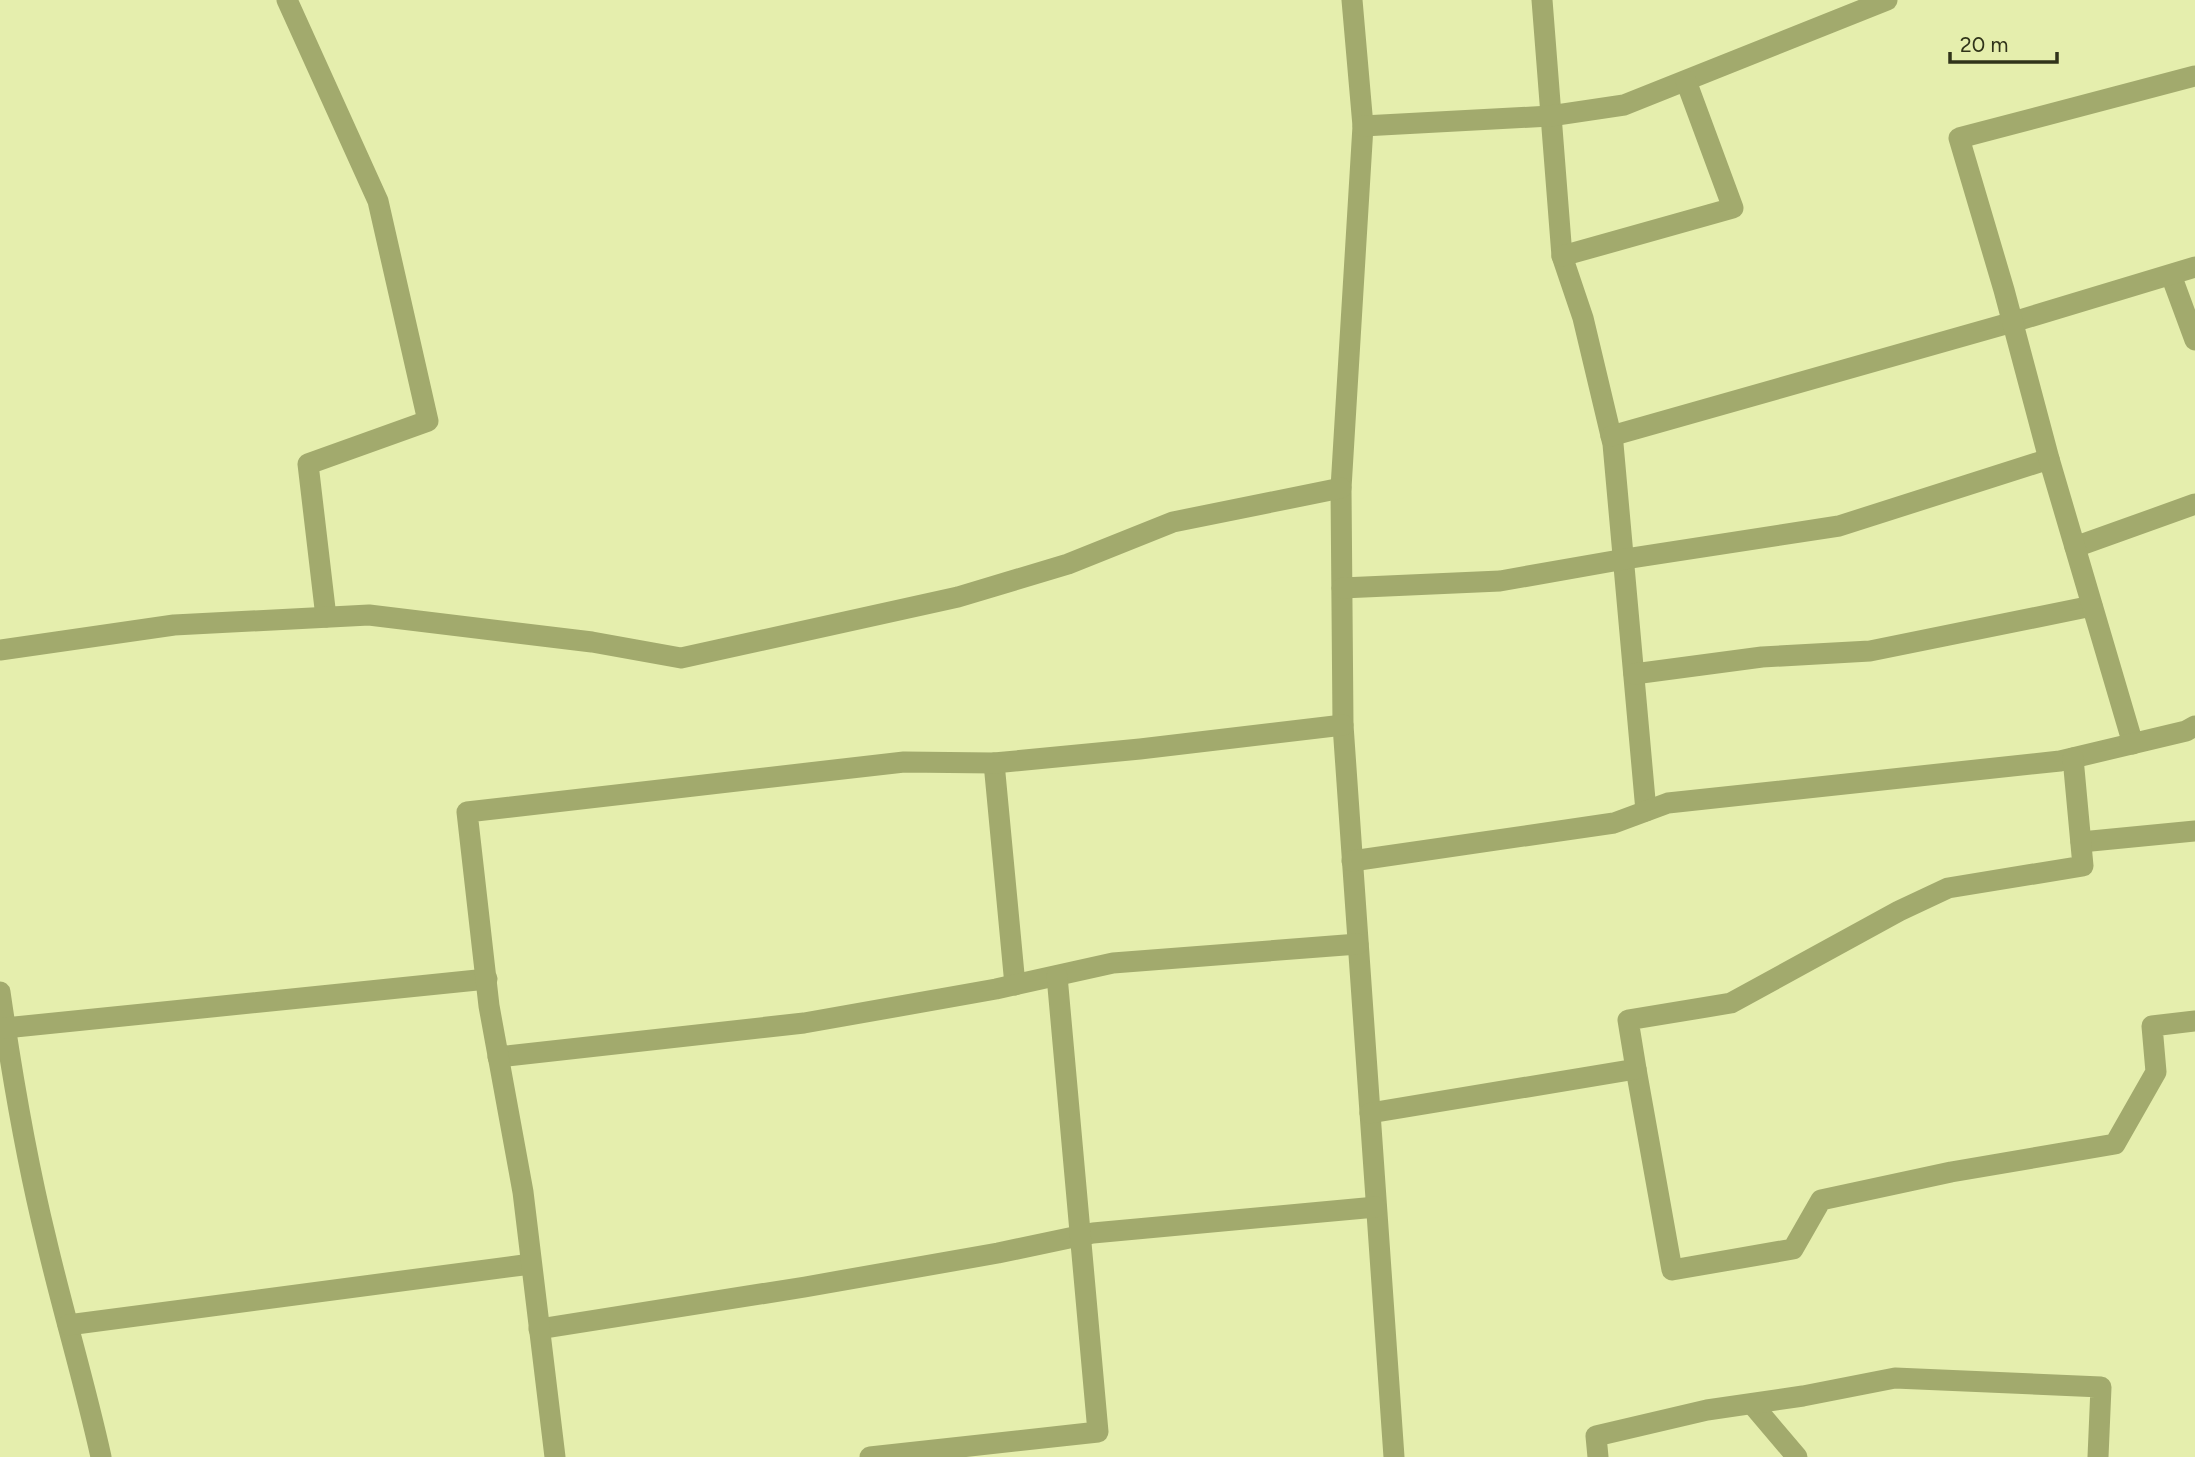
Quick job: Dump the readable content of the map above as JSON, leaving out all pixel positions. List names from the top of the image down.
{
  "scale_bar": "20 m"
}
